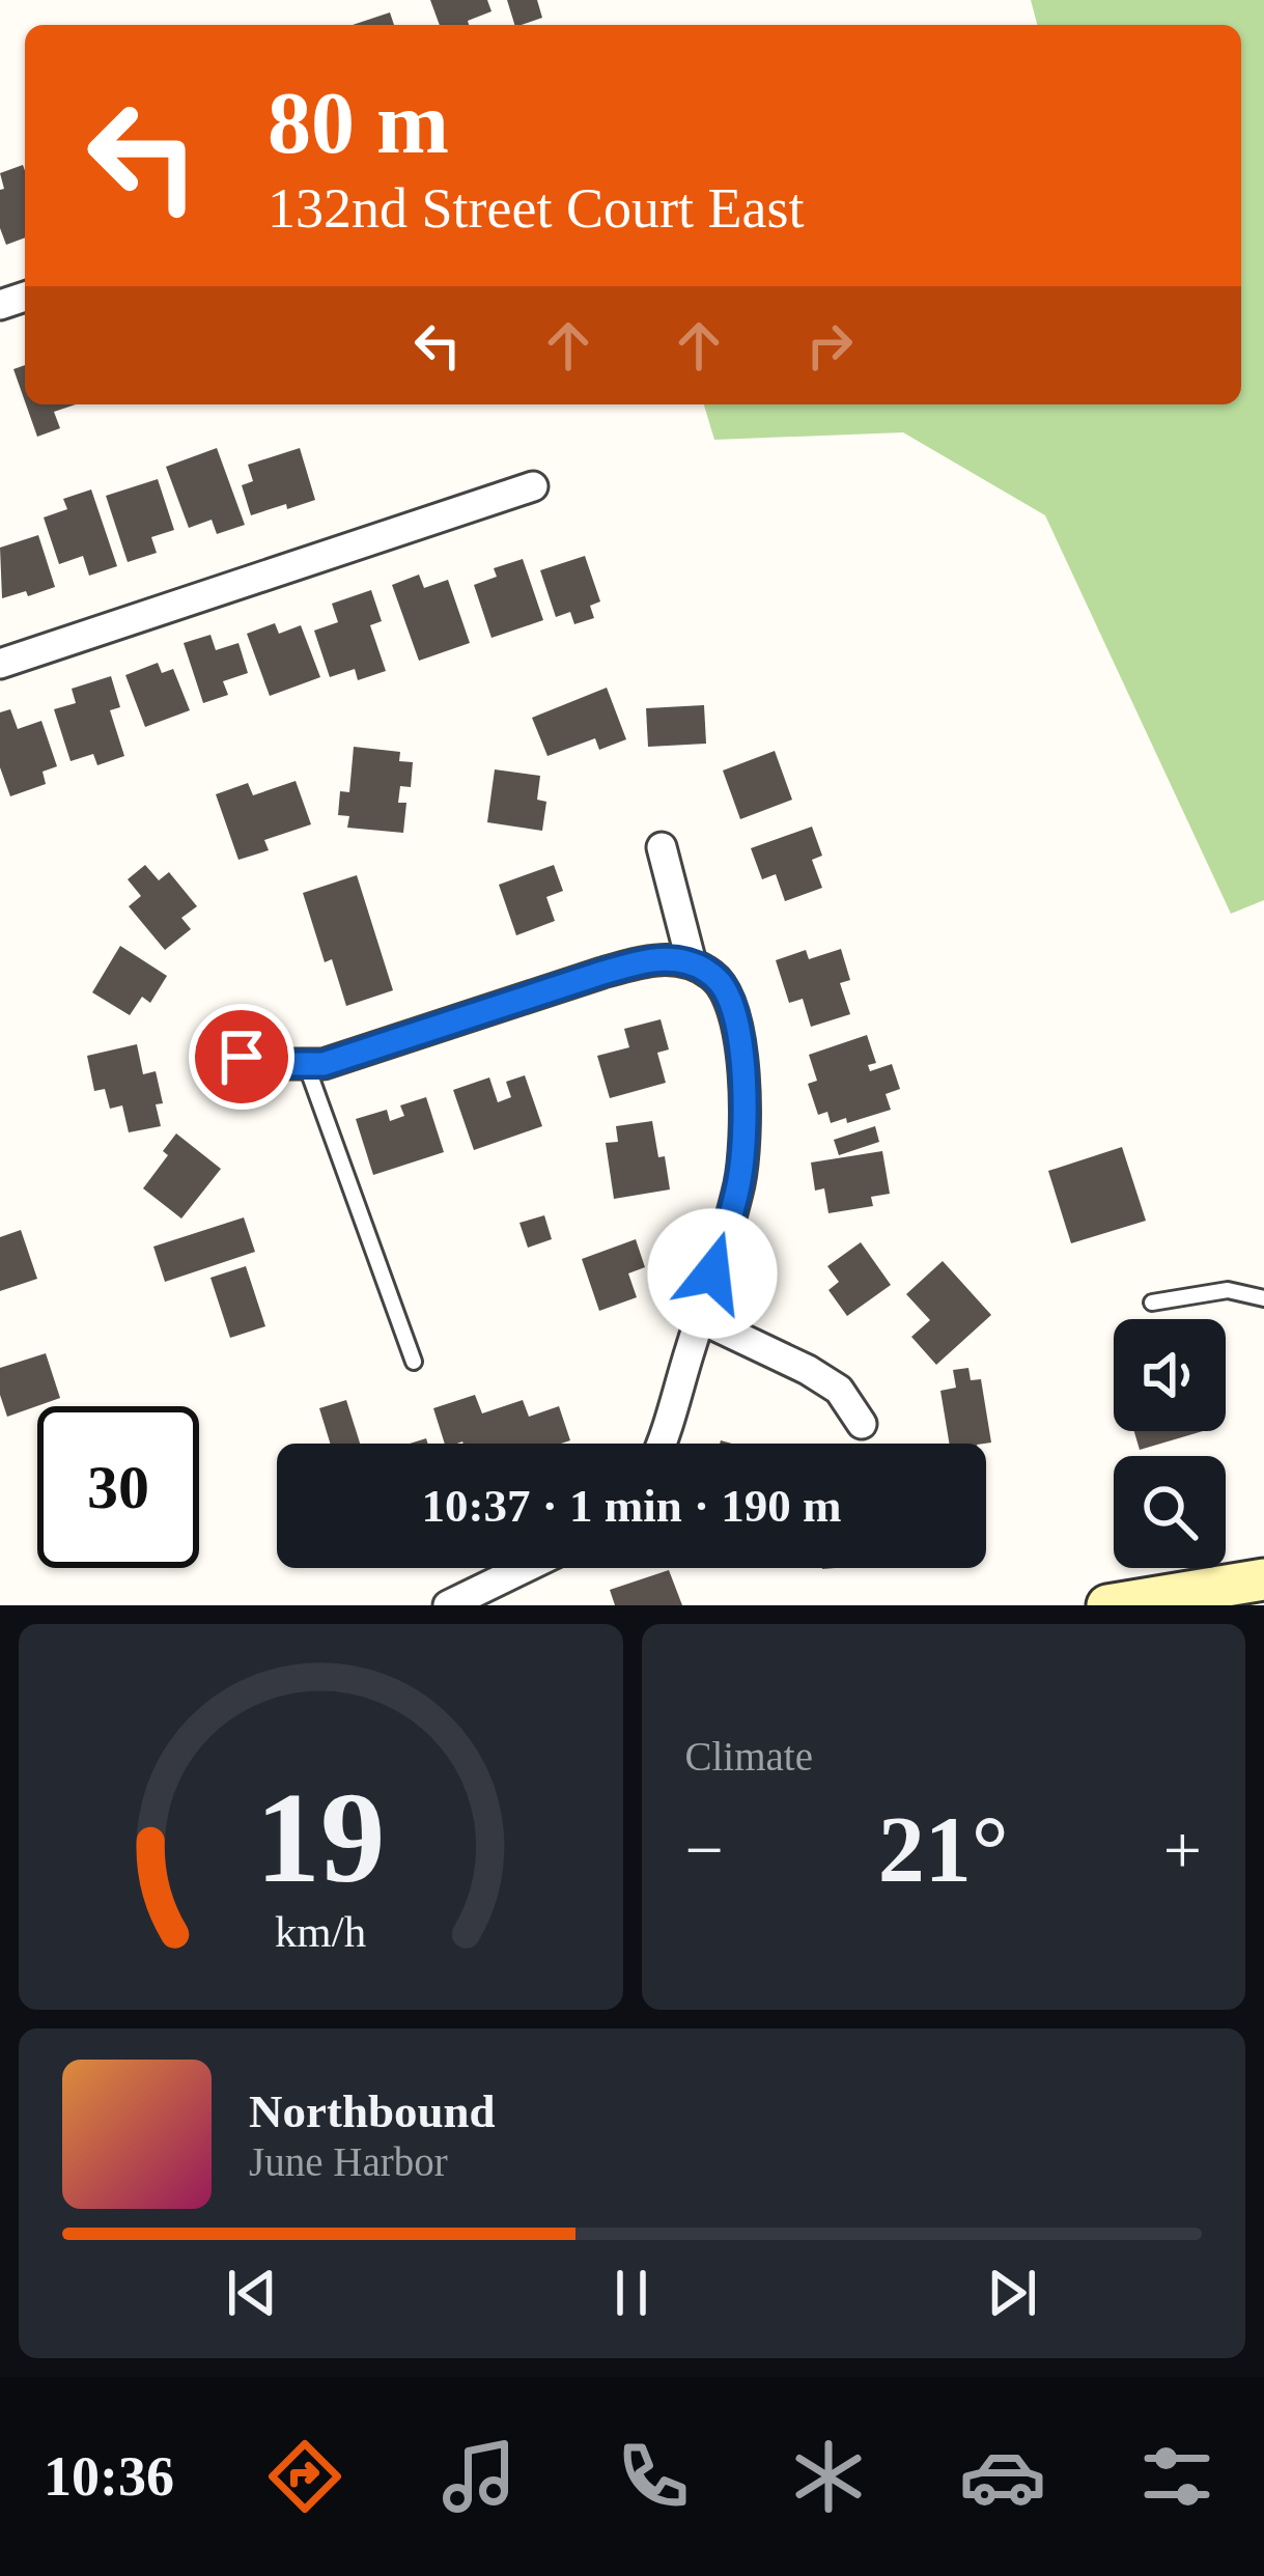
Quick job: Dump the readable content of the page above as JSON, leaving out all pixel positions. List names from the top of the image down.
{
  "page": {
    "turn": ["80 m", "132nd Street Court East"],
    "limit": "30",
    "trip": "10:37 · 1 min · 190 m",
    "tile": "Climate",
    "heat": ["−", "21°", "+"],
    "song": ["Northbound", "June Harbor"],
    "tabs": "10:36",
    "gauge": ["19", "km/h"]
  }
}
